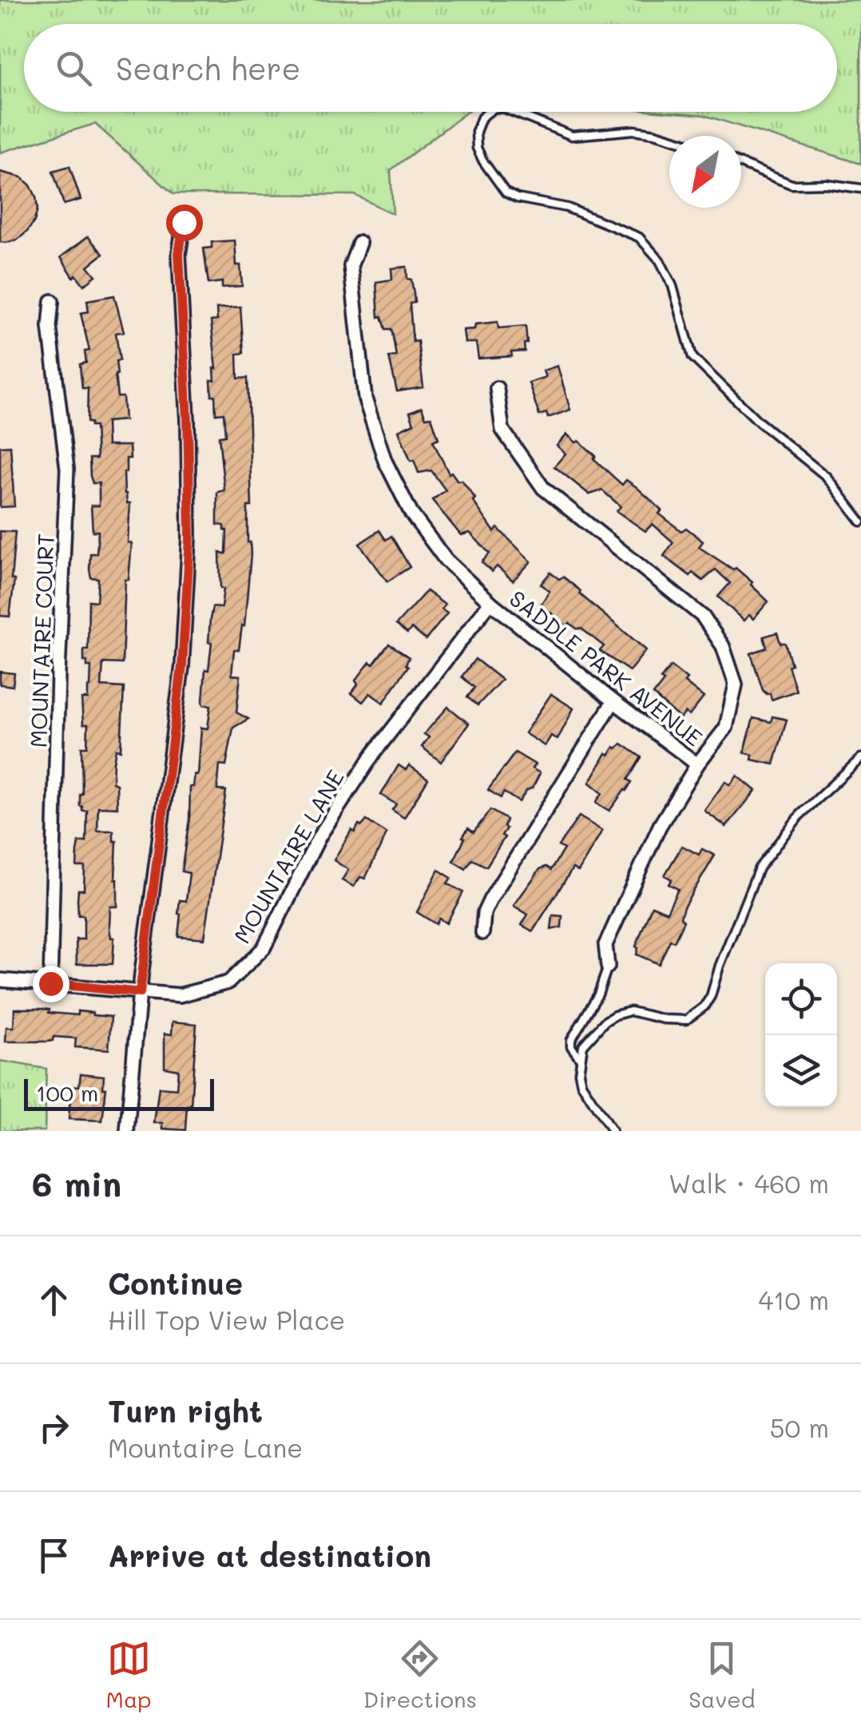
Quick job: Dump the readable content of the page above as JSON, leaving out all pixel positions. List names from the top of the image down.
{
  "streets": {
    "street": ["MOUNTAIRE COURT", "SADDLE PARK AVENUE", "MOUNTAIRE LANE"]
  },
  "crossings": [
    ["MOUNTAIRE COURT", "MOUNTAIRE LANE"],
    ["SADDLE PARK AVENUE", "MOUNTAIRE LANE"]
  ],
  "scale_bar": "100 m",
  "north": "bottom left",
  "page": {
    "search": "Search here",
    "scale": "100 m",
    "heading": ["6 min", "Walk · 460 m"],
    "list": [
      ["Continue", "Hill Top View Place", "410 m"],
      ["Turn right", "Mountaire Lane", "50 m"],
      "Arrive at destination"
    ],
    "nav": ["Map", "Directions", "Saved"]
  }
}
